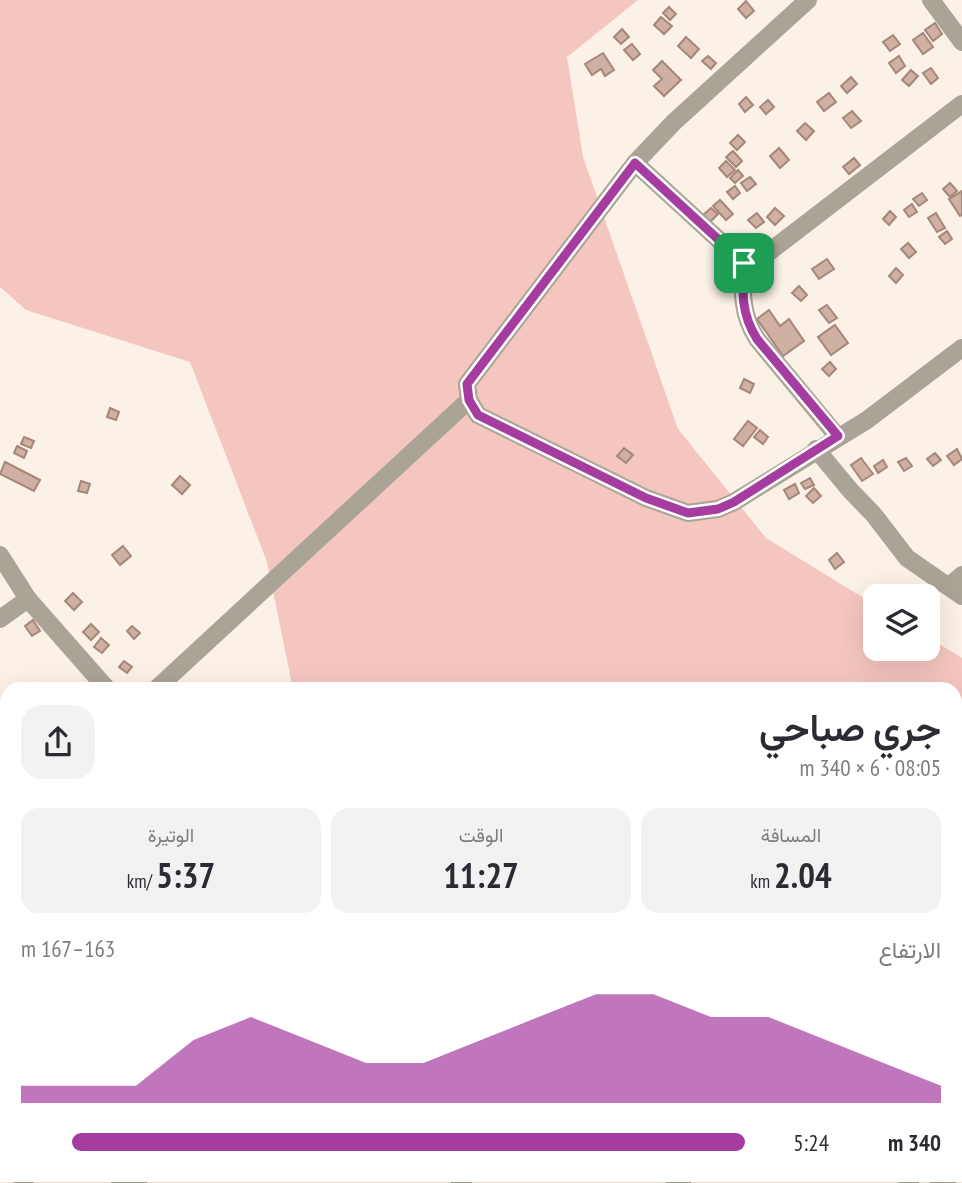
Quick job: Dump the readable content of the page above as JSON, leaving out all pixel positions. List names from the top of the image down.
{
  "page": {
    "heading": ["جري صباحي", "08:05 · 6 × 340 m"],
    "stats": [
      ["المسافة", "2.04 km"],
      ["الوقت", "11:27"],
      ["الوتيرة", "5:37 /km"]
    ],
    "chart": ["الارتفاع", "163–167 m"],
    "list": [
      {
        "name": "340 m",
        "note": "5:24"
      }
    ]
  }
}
